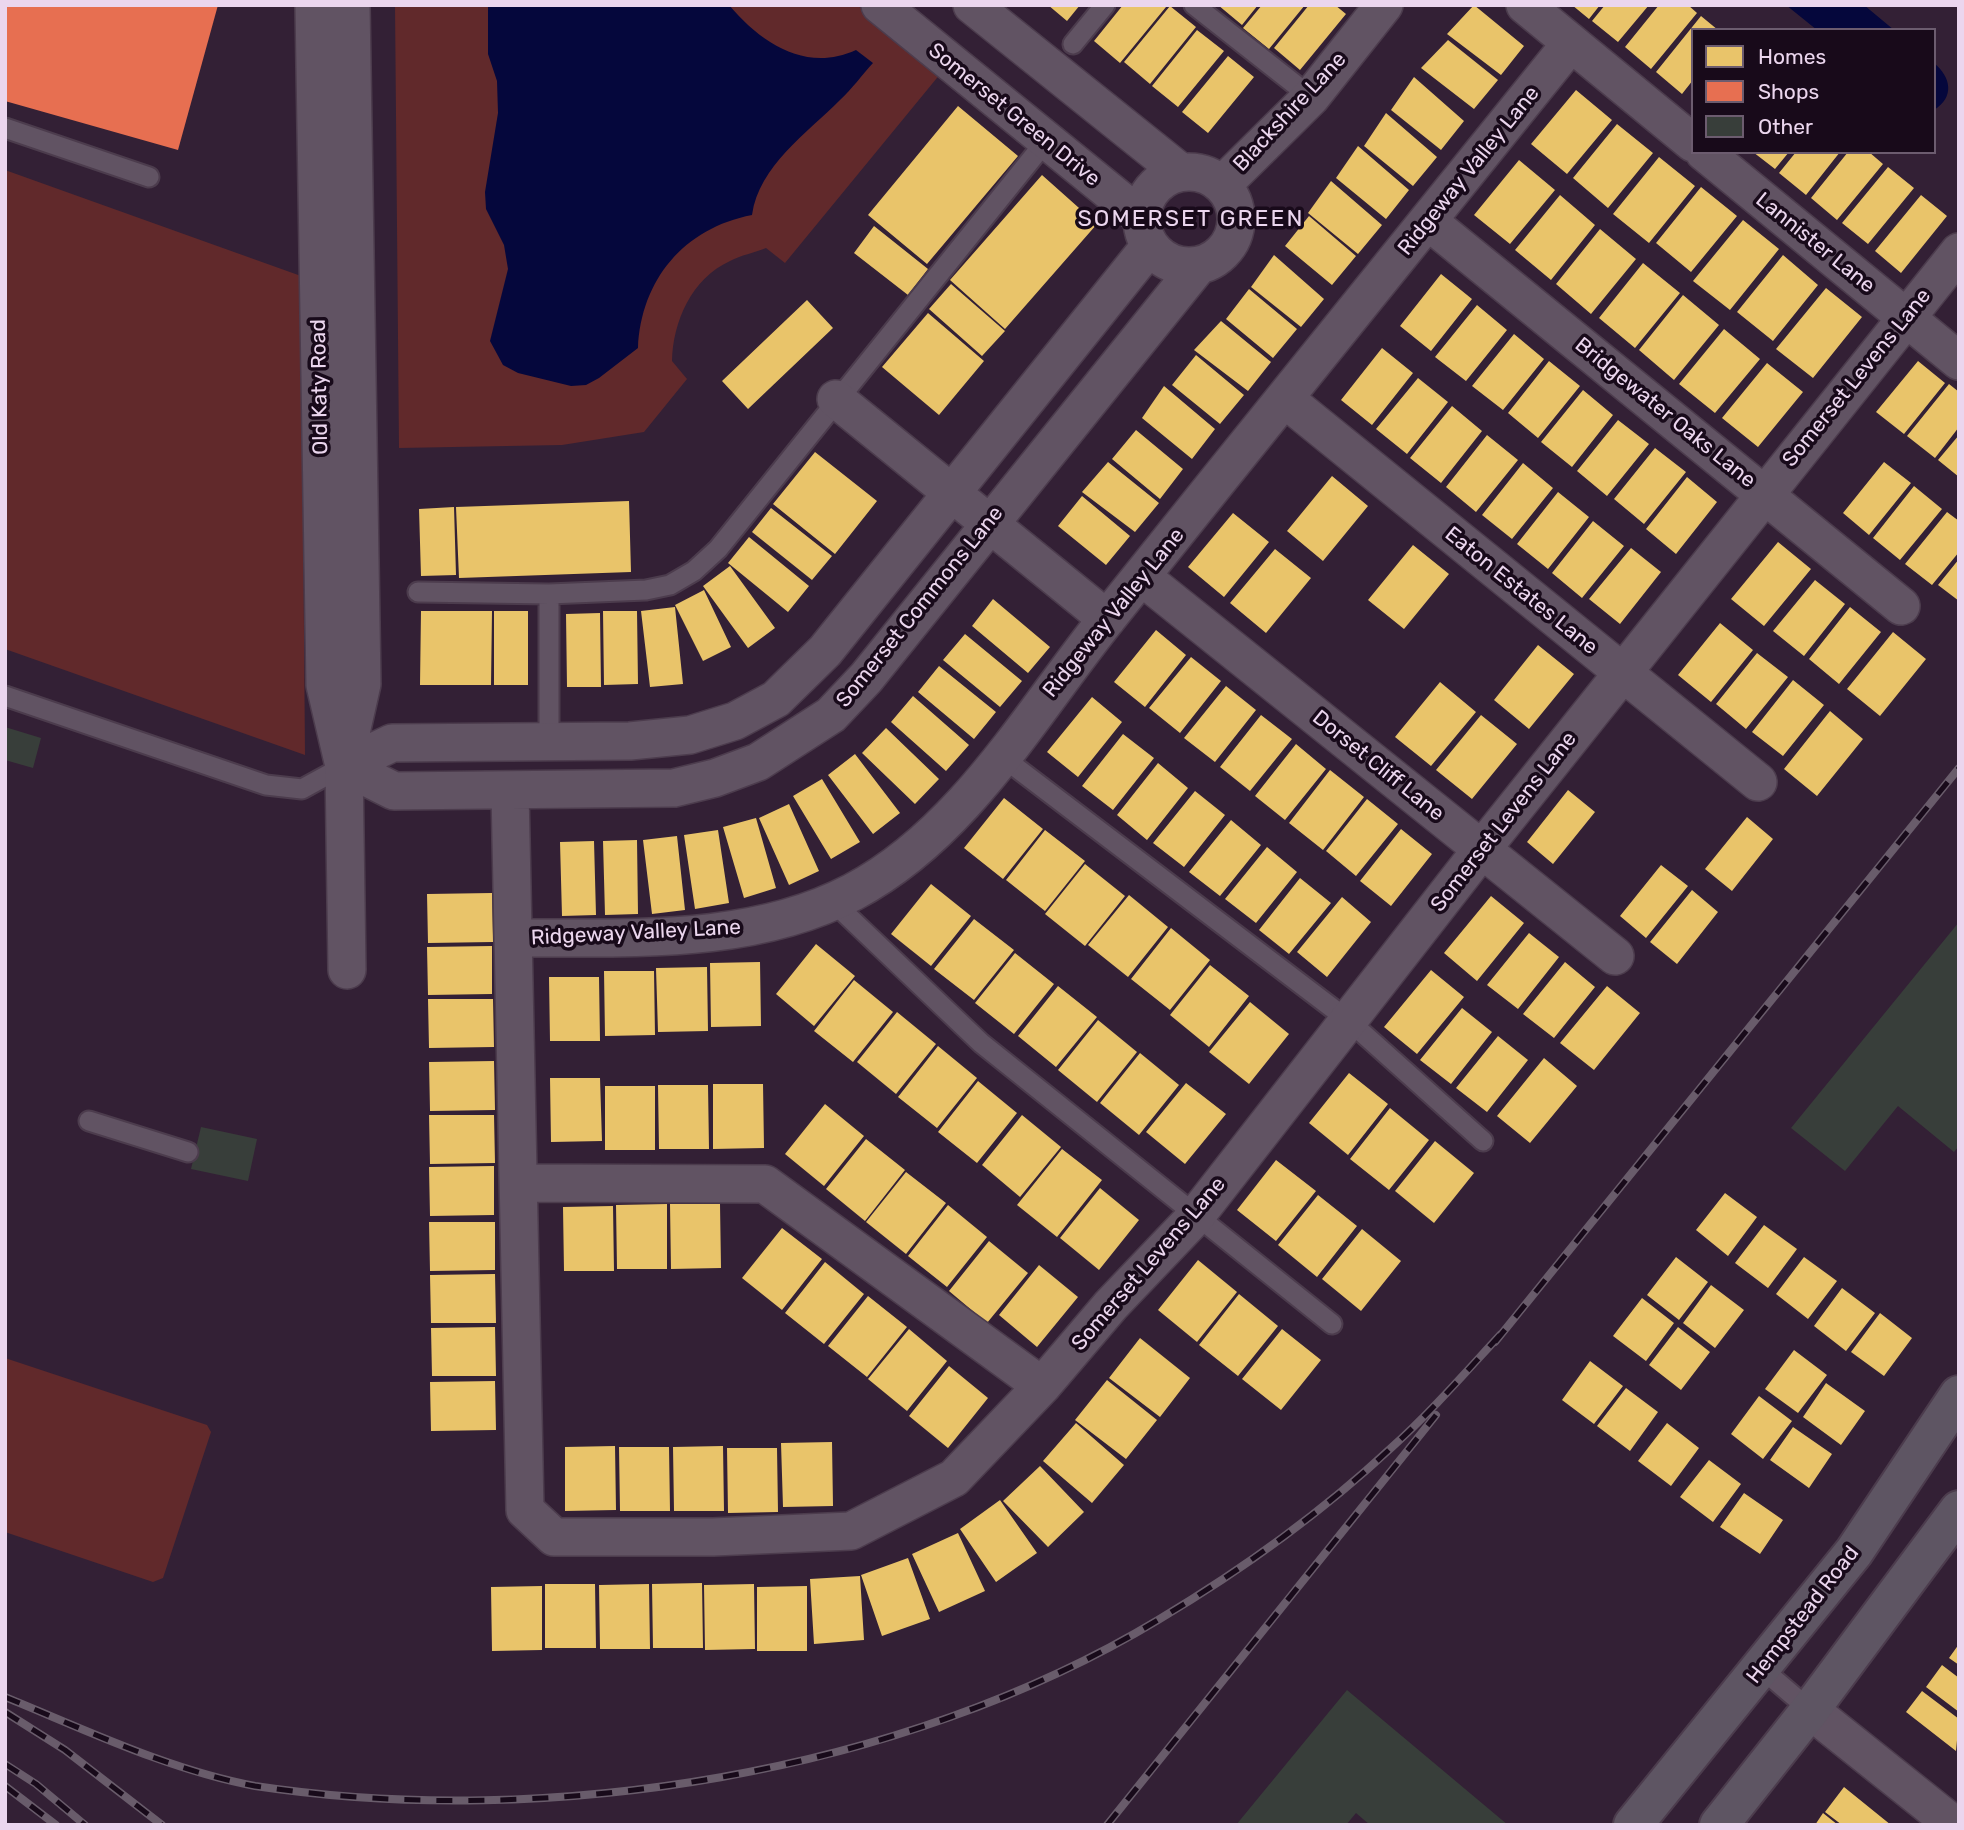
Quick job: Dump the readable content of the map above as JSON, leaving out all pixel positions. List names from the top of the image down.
{
  "streets": {
    "main road": ["Hempstead Road"],
    "street": [
      "Blackshire Lane",
      "Somerset Green Drive",
      "Ridgeway Valley Lane",
      "Lannister Lane",
      "Somerset Levens Lane",
      "Old Katy Road",
      "Bridgewater Oaks Lane",
      "Eaton Estates Lane",
      "Somerset Commons Lane",
      "Dorset Cliff Lane"
    ]
  },
  "crossings": [
    ["Blackshire Lane", "Somerset Green Drive"],
    ["Blackshire Lane", "Somerset Commons Lane"],
    ["Somerset Green Drive", "Somerset Commons Lane"],
    ["Ridgeway Valley Lane", "Somerset Levens Lane"],
    ["Ridgeway Valley Lane", "Bridgewater Oaks Lane"],
    ["Ridgeway Valley Lane", "Eaton Estates Lane"],
    ["Ridgeway Valley Lane", "Dorset Cliff Lane"],
    ["Lannister Lane", "Somerset Levens Lane"],
    ["Somerset Levens Lane", "Bridgewater Oaks Lane"],
    ["Somerset Levens Lane", "Eaton Estates Lane"],
    ["Somerset Levens Lane", "Somerset Commons Lane"],
    ["Somerset Levens Lane", "Dorset Cliff Lane"],
    ["Old Katy Road", "Somerset Commons Lane"]
  ],
  "districts": ["SOMERSET GREEN"],
  "legend": ["Homes", "Shops", "Other"]
}
